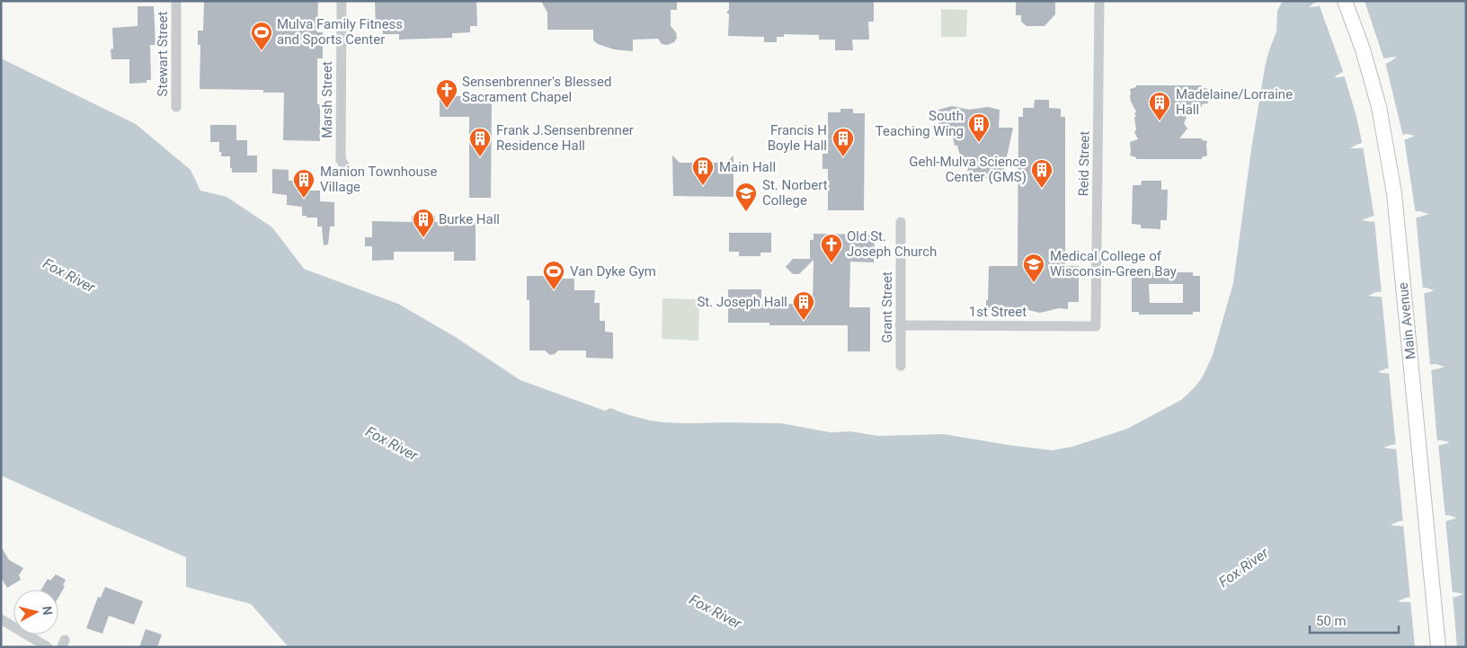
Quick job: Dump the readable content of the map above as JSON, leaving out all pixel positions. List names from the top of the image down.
{
  "streets": {
    "main road": ["Main Avenue"],
    "street": [
      "Stewart Street",
      "Marsh Street",
      "Reid Street",
      "Grant Street",
      "1st Street"
    ]
  },
  "crossings": [
    ["Reid Street", "1st Street"],
    ["Grant Street", "1st Street"]
  ],
  "water": ["Fox River"],
  "places": {
    "sports": ["Mulva Family Fitness and Sports Center", "Van Dyke Gym"],
    "church": ["Sensenbrenner's Blessed Sacrament Chapel", "Old St. Joseph Church"],
    "building": [
      "Madelaine/Lorraine Hall",
      "South Teaching Wing",
      "Frank J.Sensenbrenner Residence Hall",
      "Francis H Boyle Hall",
      "Main Hall",
      "Gehl-Mulva Science Center (GMS)",
      "Manion Townhouse Village",
      "Burke Hall",
      "St. Joseph Hall"
    ],
    "school or university": ["St. Norbert College", "Medical College of Wisconsin-Green Bay"]
  },
  "scale_bar": "50 m",
  "north": "right"
}
